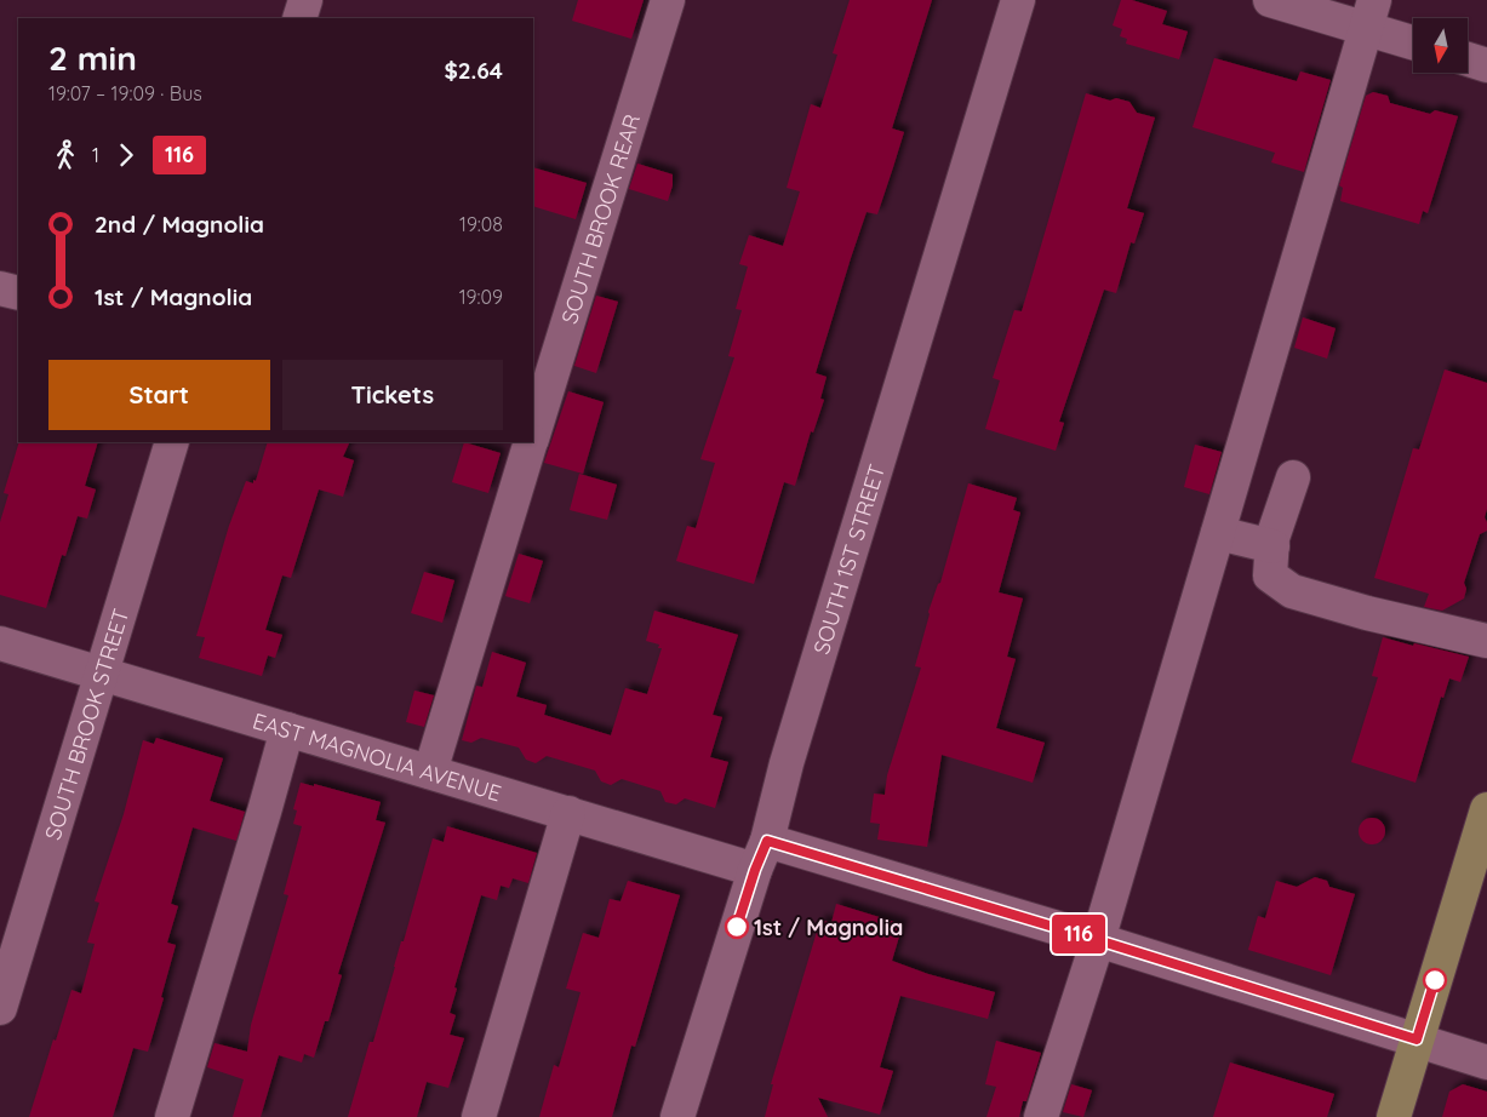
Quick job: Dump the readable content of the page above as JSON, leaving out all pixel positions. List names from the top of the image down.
{
  "streets": {
    "street": [
      "SOUTH BROOK REAR",
      "SOUTH 1ST STREET",
      "SOUTH BROOK STREET",
      "EAST MAGNOLIA AVENUE"
    ]
  },
  "crossings": [
    ["SOUTH BROOK REAR", "EAST MAGNOLIA AVENUE"],
    ["SOUTH 1ST STREET", "EAST MAGNOLIA AVENUE"],
    ["SOUTH BROOK STREET", "EAST MAGNOLIA AVENUE"]
  ],
  "places": ["1st / Magnolia"],
  "lines": ["bus line 116"],
  "north": "bottom",
  "page": {
    "on_map": "116",
    "heading": ["2 min", "19:07 – 19:09 · Bus", "$2.64"],
    "legs": ["1", "116"],
    "list": [
      {
        "name": "2nd / Magnolia",
        "value": "19:08"
      },
      {
        "name": "1st / Magnolia",
        "value": "19:09"
      }
    ],
    "buttons": ["Start", "Tickets"]
  }
}
